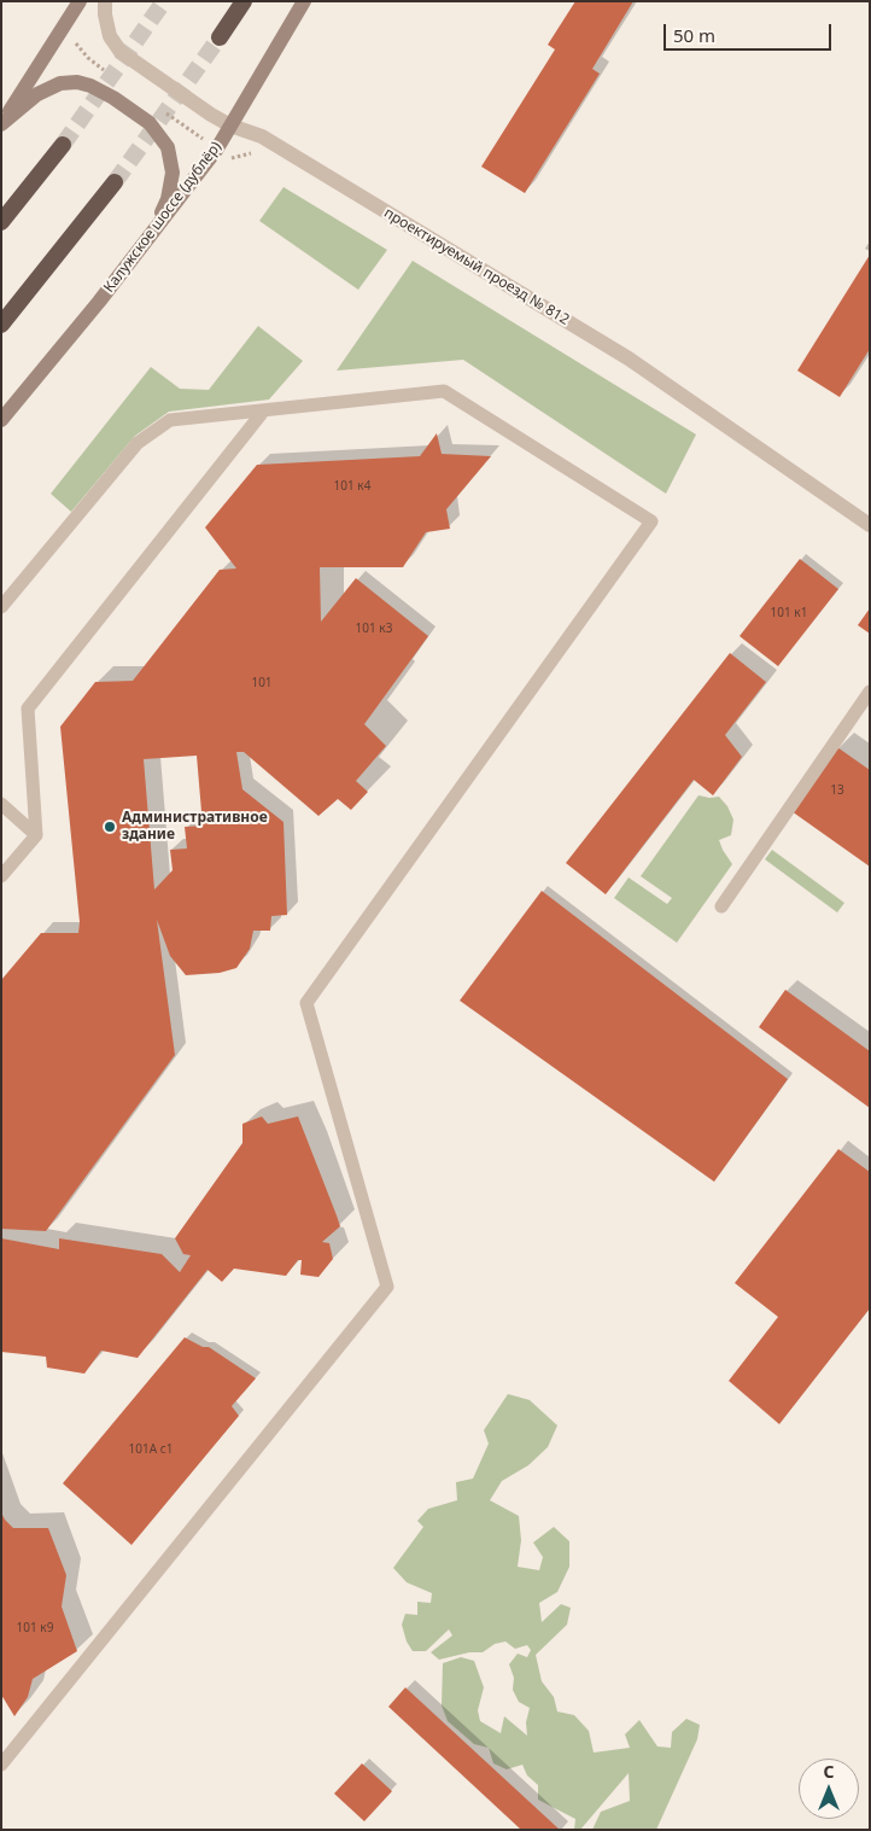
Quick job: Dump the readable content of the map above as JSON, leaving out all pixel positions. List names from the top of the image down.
{
  "streets": {
    "main road": ["Калужское шоссе (дублёр)"],
    "street": ["проектируемый проезд № 812"]
  },
  "crossings": [
    ["Калужское шоссе (дублёр)", "проектируемый проезд № 812"]
  ],
  "places": ["Административное здание"],
  "house_numbers": [
    "101 к4",
    "101 к1",
    "101 к3",
    "101",
    "13",
    "101А с1",
    "101 к9"
  ],
  "scale_bar": "50 m",
  "north": "top"
}
